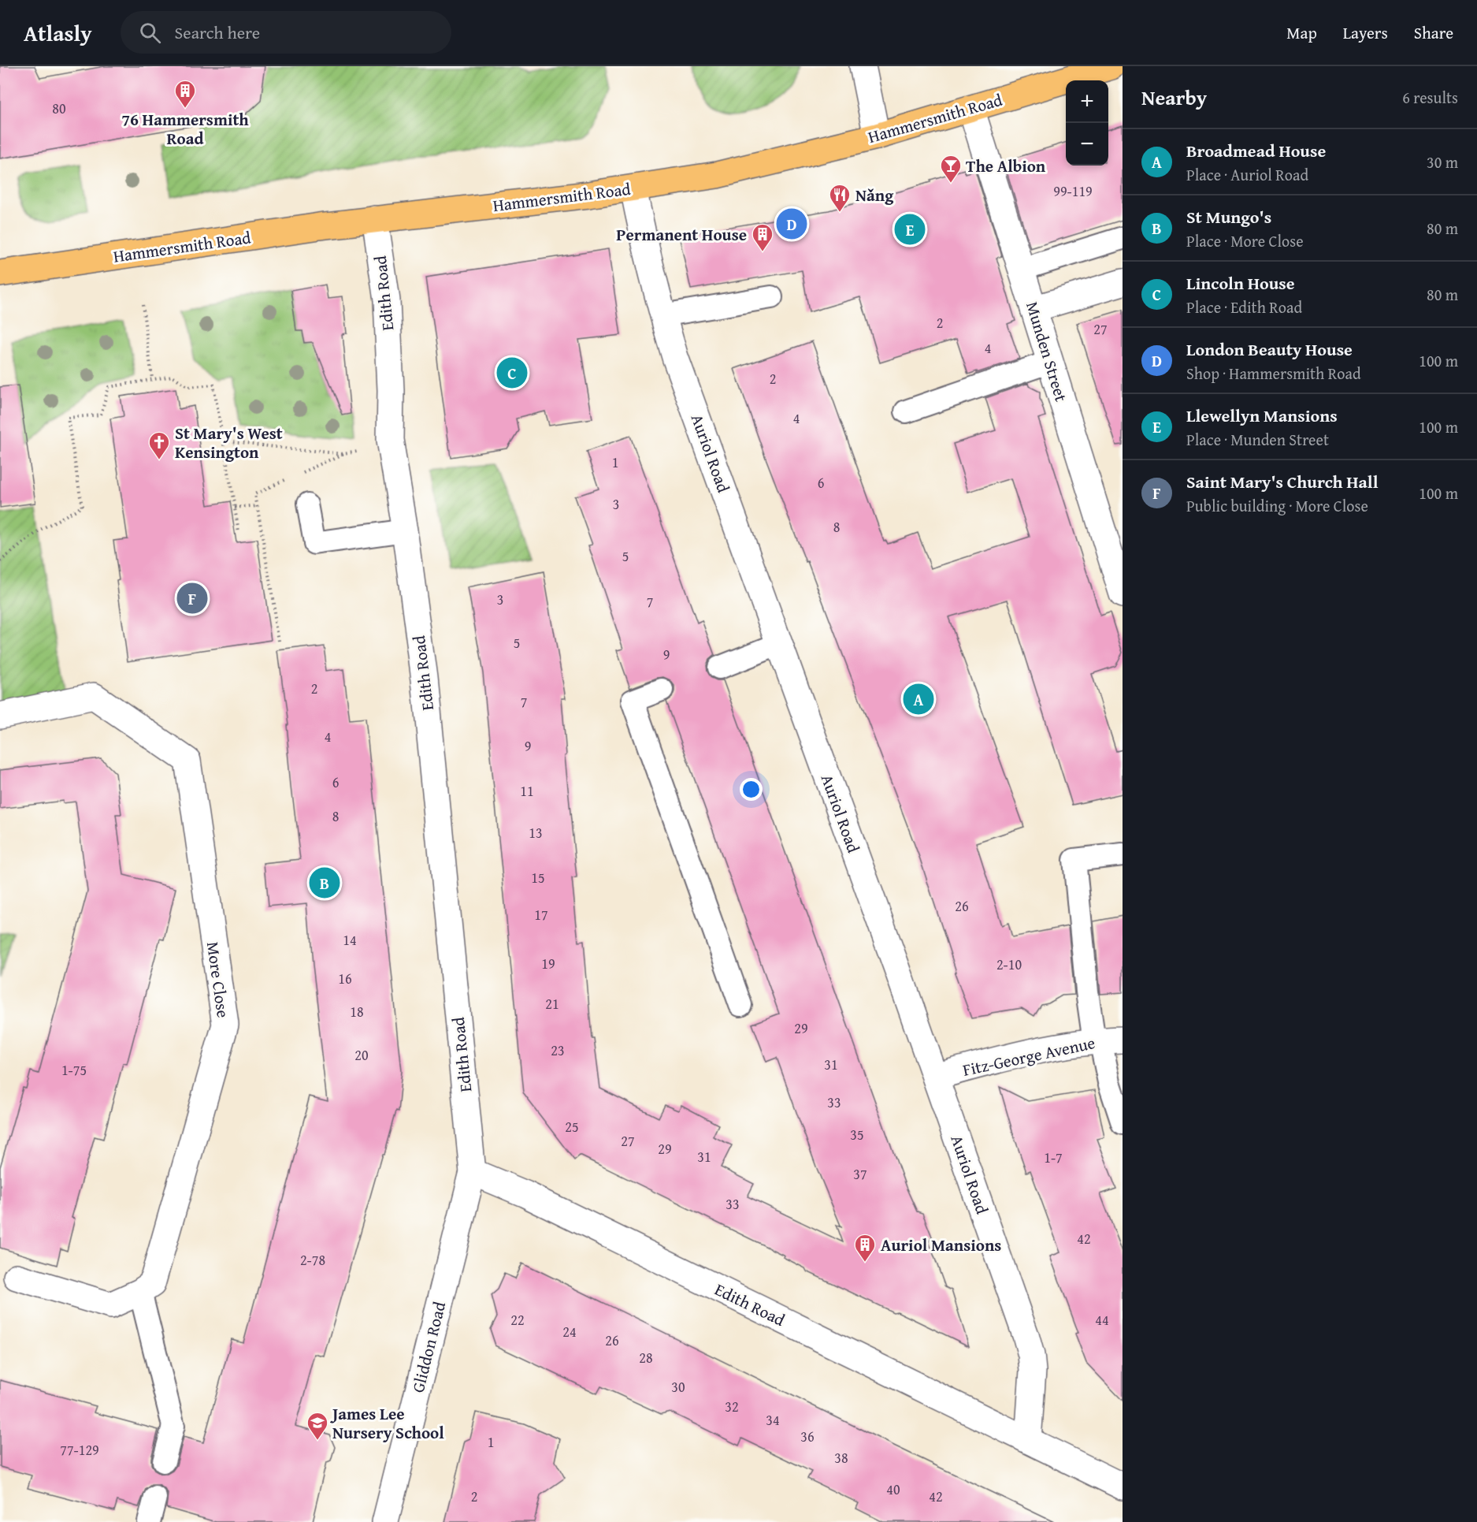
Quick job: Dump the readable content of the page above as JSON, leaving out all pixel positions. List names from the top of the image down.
{
  "streets": {
    "main road": ["Hammersmith Road"],
    "street": [
      "Edith Road",
      "Munden Street",
      "Auriol Road",
      "More Close",
      "Fitz-George Avenue",
      "Gliddon Road"
    ]
  },
  "crossings": [
    ["Hammersmith Road", "Edith Road"],
    ["Hammersmith Road", "Munden Street"],
    ["Hammersmith Road", "Auriol Road"],
    ["Edith Road", "Auriol Road"],
    ["Edith Road", "Gliddon Road"],
    ["Auriol Road", "Fitz-George Avenue"]
  ],
  "places": {
    "building": ["76 Hammersmith Road", "Permanent House", "Auriol Mansions"],
    "bar": ["The Albion"],
    "restaurant": ["Nǎng"],
    "church": ["St Mary's West Kensington"],
    "school or university": ["James Lee Nursery School"]
  },
  "house_numbers": [
    "80",
    "99-119",
    "2",
    "27",
    "4",
    "2",
    "4",
    "1",
    "6",
    "3",
    "8",
    "5",
    "3",
    "7",
    "5",
    "9",
    "2",
    "7",
    "4",
    "9",
    "6",
    "11",
    "8",
    "13",
    "15",
    "26",
    "17",
    "14",
    "19",
    "2-10",
    "16",
    "21",
    "18",
    "29",
    "23",
    "20",
    "31",
    "1-75",
    "33",
    "25",
    "35",
    "27",
    "29",
    "31",
    "1-7",
    "37",
    "33",
    "42",
    "2-78",
    "22",
    "44",
    "24",
    "26",
    "28",
    "30",
    "32",
    "34",
    "36",
    "1",
    "77-129",
    "38",
    "40",
    "2",
    "42"
  ],
  "page": {
    "header": "Atlasly",
    "search": "Search here",
    "nav": ["Map", "Layers", "Share"],
    "heading": ["Nearby", "6 results"],
    "map_buttons": ["+", "−"],
    "list": [
      {
        "mark": "A",
        "name": "Broadmead House",
        "note": "Place · Auriol Road",
        "value": "30 m"
      },
      {
        "mark": "B",
        "name": "St Mungo's",
        "note": "Place · More Close",
        "value": "80 m"
      },
      {
        "mark": "C",
        "name": "Lincoln House",
        "note": "Place · Edith Road",
        "value": "80 m"
      },
      {
        "mark": "D",
        "name": "London Beauty House",
        "note": "Shop · Hammersmith Road",
        "value": "100 m"
      },
      {
        "mark": "E",
        "name": "Llewellyn Mansions",
        "note": "Place · Munden Street",
        "value": "100 m"
      },
      {
        "mark": "F",
        "name": "Saint Mary's Church Hall",
        "note": "Public building · More Close",
        "value": "100 m"
      }
    ],
    "pins": [
      "D",
      "E",
      "C",
      "F",
      "A",
      "B"
    ]
  }
}
